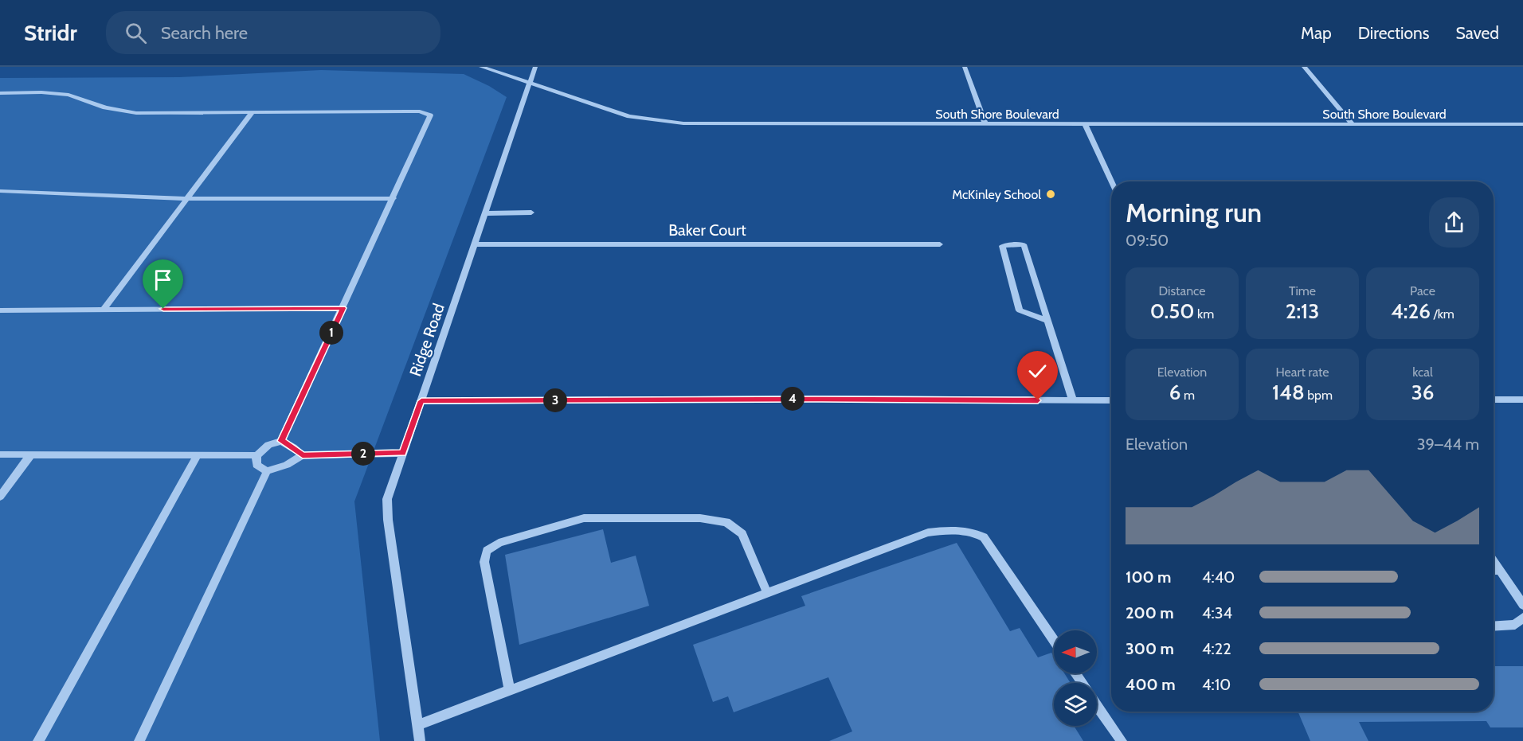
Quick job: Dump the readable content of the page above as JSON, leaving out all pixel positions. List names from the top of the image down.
{
  "streets": {
    "street": ["South Shore Boulevard", "Baker Court", "Ridge Road"]
  },
  "crossings": [
    ["South Shore Boulevard", "Ridge Road"],
    ["Baker Court", "Ridge Road"]
  ],
  "places": ["McKinley School"],
  "north": "left",
  "page": {
    "header": "Stridr",
    "search": "Search here",
    "nav": ["Map", "Directions", "Saved"],
    "heading": ["Morning run", "09:50"],
    "stats": [
      ["Distance", "0.50 km"],
      ["Time", "2:13"],
      ["Pace", "4:26 /km"],
      ["Elevation", "6 m"],
      ["Heart rate", "148 bpm"],
      ["kcal", "36"]
    ],
    "pins": [
      "1",
      "4",
      "3",
      "2"
    ],
    "chart": ["Elevation", "39–44 m"],
    "list": [
      {
        "name": "100 m",
        "note": "4:40"
      },
      {
        "name": "200 m",
        "note": "4:34"
      },
      {
        "name": "300 m",
        "note": "4:22"
      },
      {
        "name": "400 m",
        "note": "4:10"
      }
    ]
  }
}
